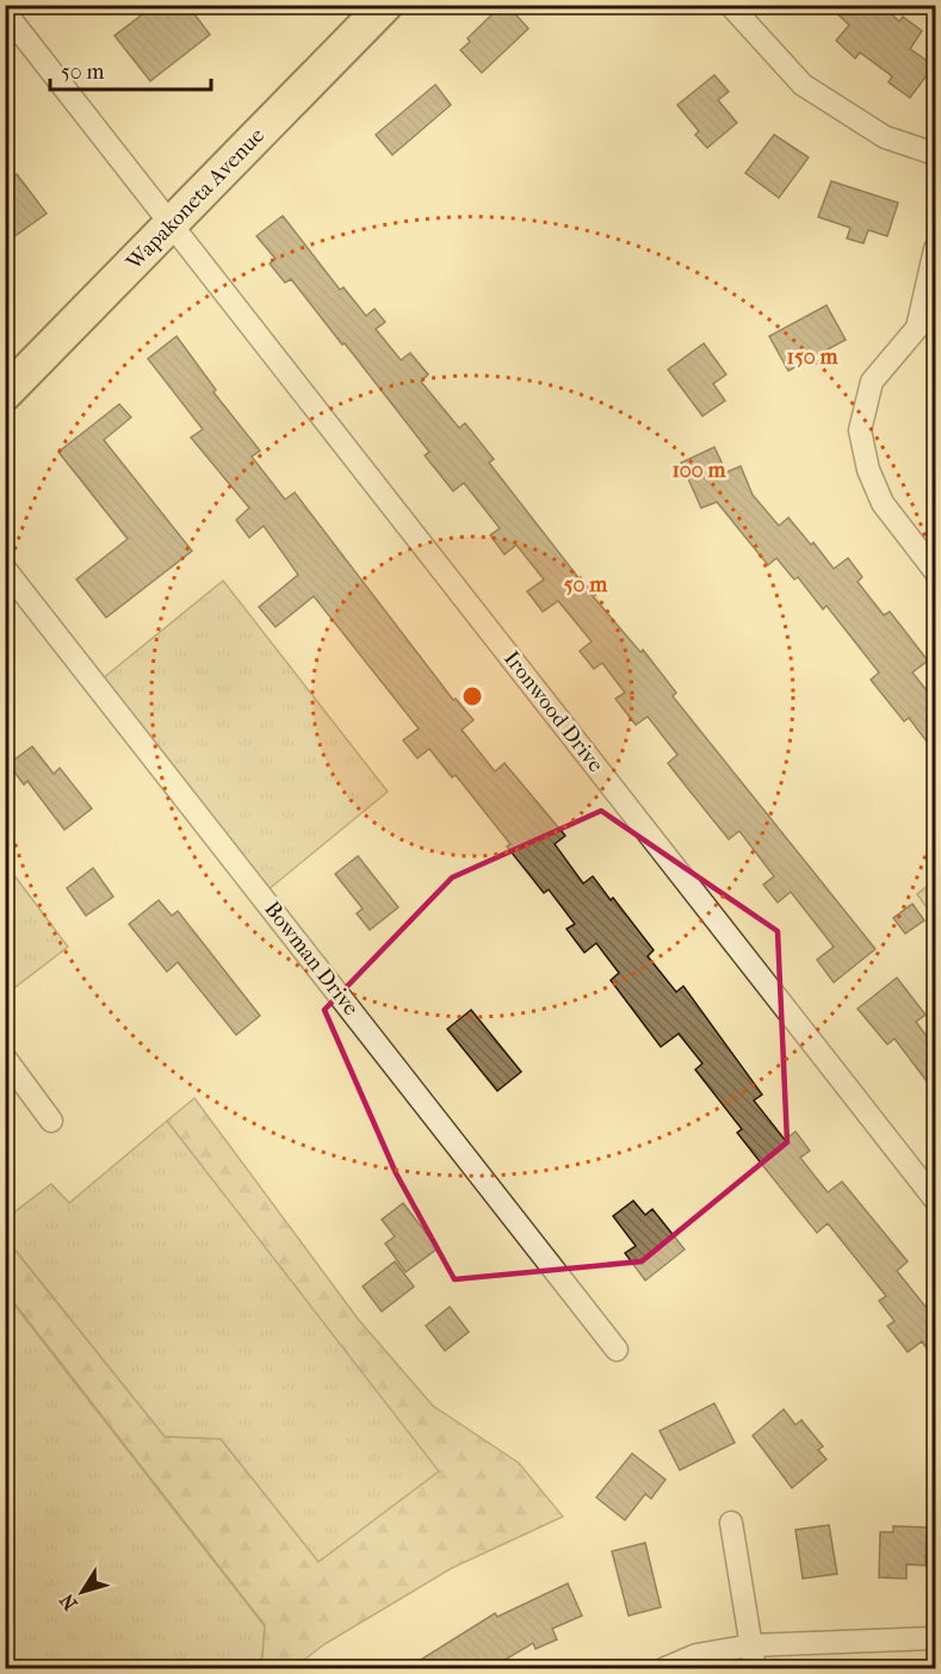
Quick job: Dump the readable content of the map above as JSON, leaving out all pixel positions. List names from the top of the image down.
{
  "streets": {
    "main road": ["Wapakoneta Avenue"],
    "street": ["Ironwood Drive", "Bowman Drive"]
  },
  "crossings": [
    ["Wapakoneta Avenue", "Ironwood Drive"]
  ],
  "scale_bar": "50 m",
  "north": "bottom left",
  "rings": ["150 m", "100 m", "50 m"]
}
